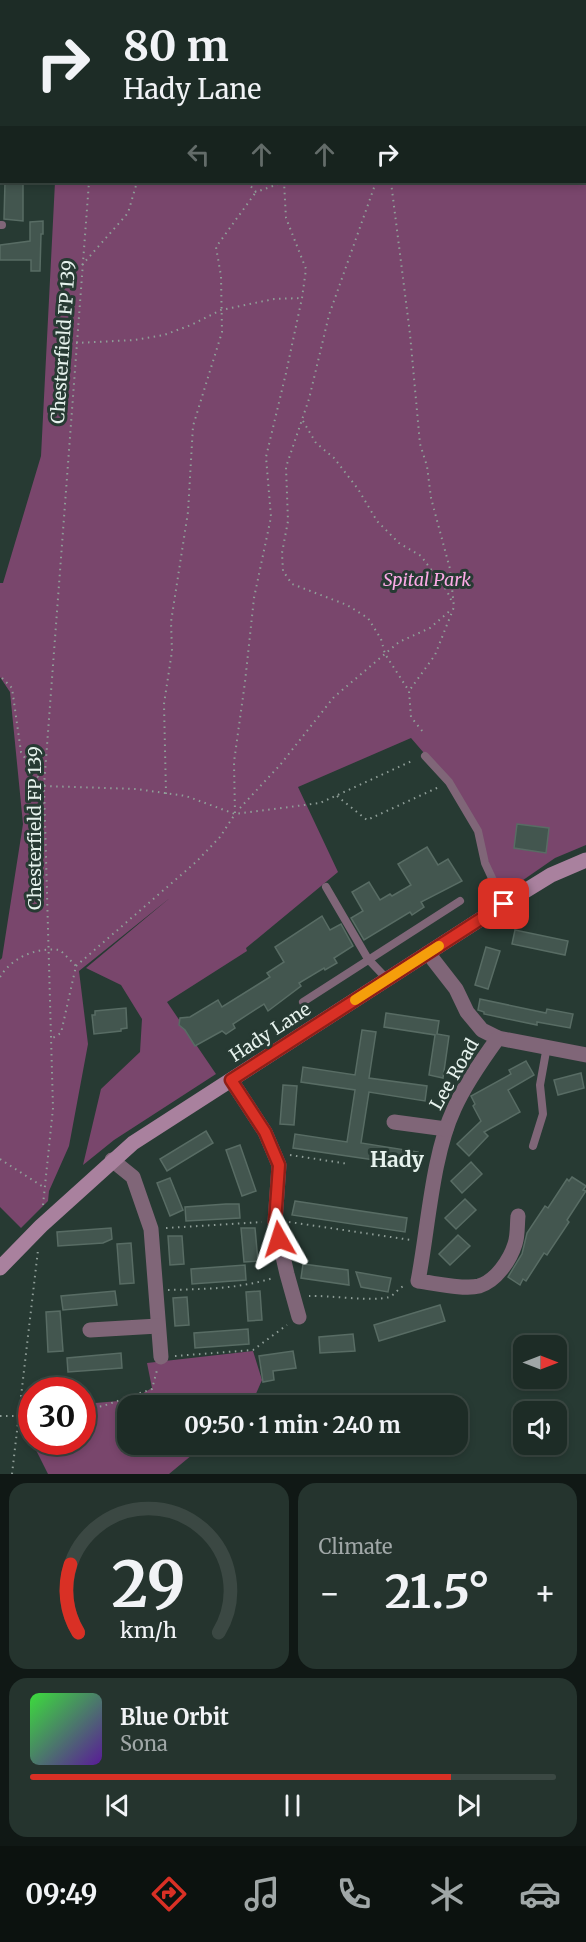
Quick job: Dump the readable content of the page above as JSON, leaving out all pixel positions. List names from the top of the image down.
{
  "streets": {
    "street": ["Hady Lane", "Lee Road"],
    "path": ["Chesterfield FP 139"]
  },
  "crossings": [
    ["Chesterfield FP 139", "Hady Lane"]
  ],
  "districts": ["Hady"],
  "parks": ["Spital Park"],
  "north": "right",
  "page": {
    "turn": ["80 m", "Hady Lane"],
    "limit": "30",
    "trip": "09:50 · 1 min · 240 m",
    "tile": "Climate",
    "heat": ["−", "21.5°", "+"],
    "song": ["Blue Orbit", "Sona"],
    "tabs": "09:49",
    "gauge": ["29", "km/h"]
  }
}
